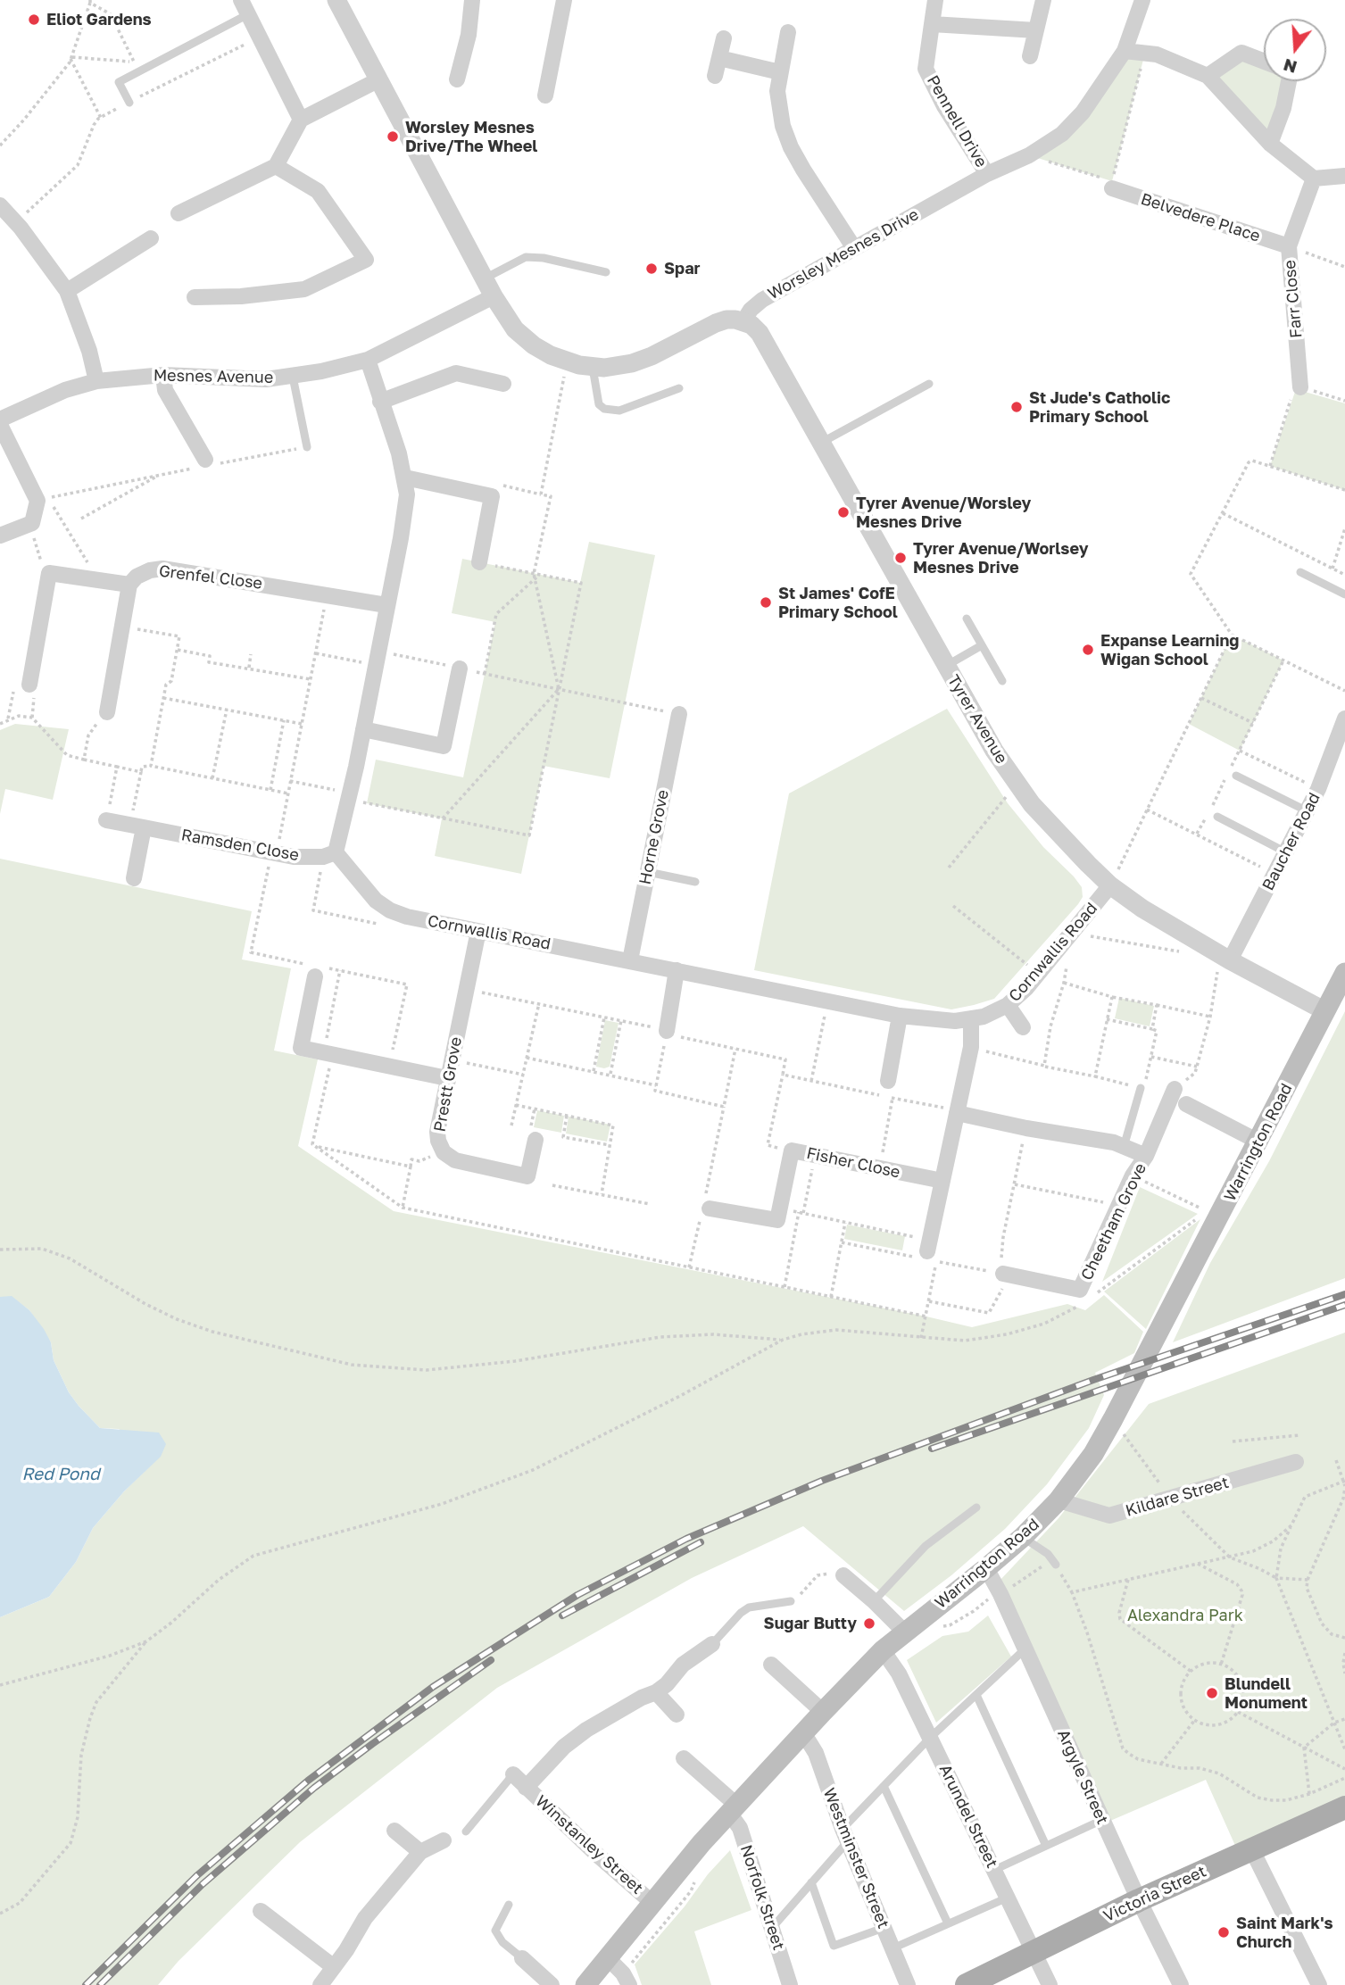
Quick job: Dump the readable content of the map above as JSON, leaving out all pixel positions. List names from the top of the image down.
{
  "streets": {
    "main road": ["Warrington Road", "Victoria Street"],
    "street": [
      "Pennell Drive",
      "Belvedere Place",
      "Worsley Mesnes Drive",
      "Farr Close",
      "Mesnes Avenue",
      "Grenfel Close",
      "Tyrer Avenue",
      "Horne Grove",
      "Baucher Road",
      "Ramsden Close",
      "Cornwallis Road",
      "Prestt Grove",
      "Fisher Close",
      "Cheetham Grove",
      "Kildare Street",
      "Argyle Street",
      "Arundel Street",
      "Winstanley Street",
      "Westminster Street",
      "Norfolk Street"
    ]
  },
  "crossings": [
    ["Pennell Drive", "Worsley Mesnes Drive"],
    ["Belvedere Place", "Farr Close"],
    ["Worsley Mesnes Drive", "Tyrer Avenue"],
    ["Tyrer Avenue", "Baucher Road"],
    ["Tyrer Avenue", "Cornwallis Road"],
    ["Tyrer Avenue", "Warrington Road"],
    ["Horne Grove", "Cornwallis Road"],
    ["Ramsden Close", "Cornwallis Road"],
    ["Cornwallis Road", "Prestt Grove"],
    ["Warrington Road", "Kildare Street"],
    ["Warrington Road", "Argyle Street"],
    ["Warrington Road", "Arundel Street"],
    ["Warrington Road", "Winstanley Street"],
    ["Warrington Road", "Westminster Street"],
    ["Warrington Road", "Norfolk Street"],
    ["Argyle Street", "Victoria Street"],
    ["Arundel Street", "Victoria Street"]
  ],
  "water": ["Red Pond"],
  "parks": ["Alexandra Park"],
  "places": [
    "Eliot Gardens",
    "Worsley Mesnes Drive/The Wheel",
    "Spar",
    "St Jude's Catholic Primary School",
    "Tyrer Avenue/Worsley Mesnes Drive",
    "Tyrer Avenue/Worlsey Mesnes Drive",
    "St James' CofE Primary School",
    "Expanse Learning Wigan School",
    "Sugar Butty",
    "Blundell Monument",
    "Saint Mark's Church"
  ],
  "north": "bottom"
}
